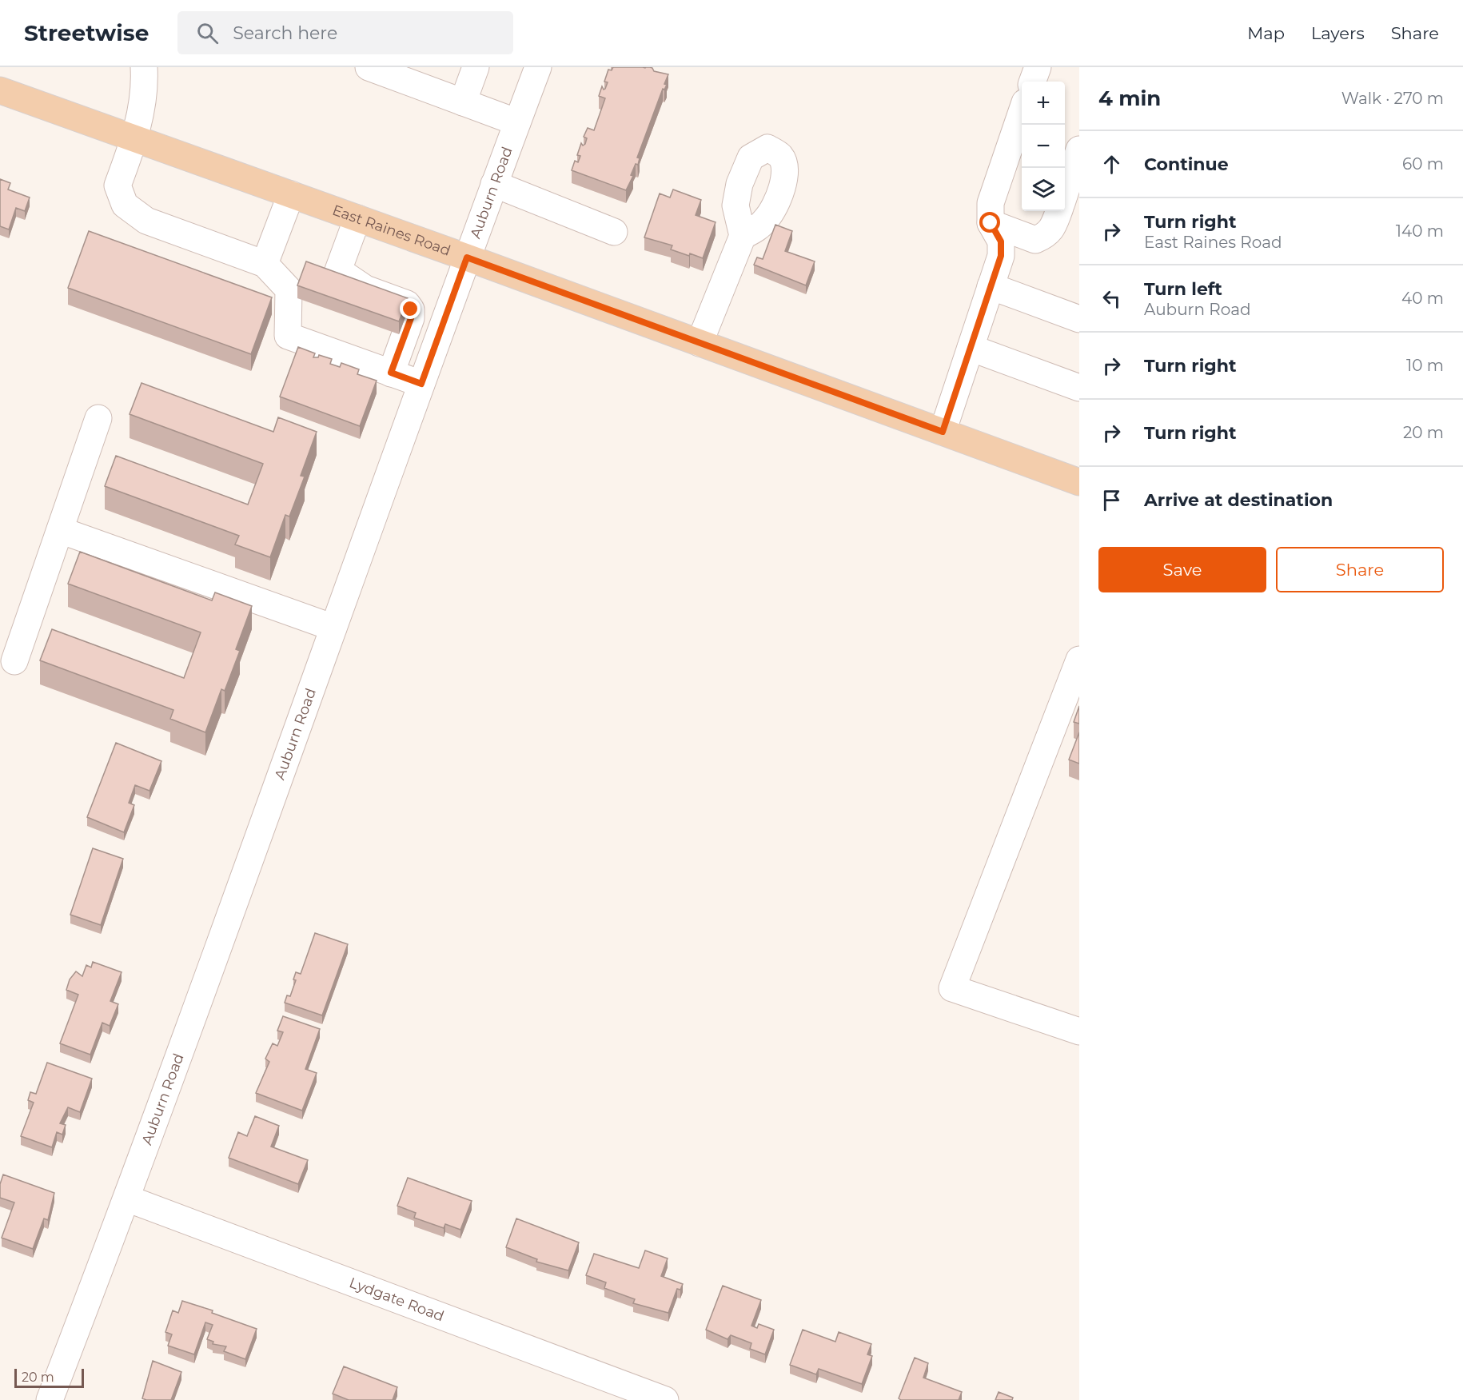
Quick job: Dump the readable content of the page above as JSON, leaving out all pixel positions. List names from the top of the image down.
{
  "streets": {
    "main road": ["East Raines Road"],
    "street": ["Auburn Road", "Lydgate Road"]
  },
  "crossings": [
    ["Auburn Road", "East Raines Road"],
    ["Auburn Road", "Lydgate Road"]
  ],
  "scale_bar": "20 m",
  "page": {
    "header": "Streetwise",
    "search": "Search here",
    "nav": ["Map", "Layers", "Share"],
    "heading": ["4 min", "Walk · 270 m"],
    "map_buttons": ["+", "−"],
    "list": [
      ["Continue", "60 m"],
      ["Turn right", "East Raines Road", "140 m"],
      ["Turn left", "Auburn Road", "40 m"],
      ["Turn right", "10 m"],
      ["Turn right", "20 m"],
      "Arrive at destination"
    ],
    "buttons": ["Save", "Share"],
    "scale": "20 m"
  }
}
